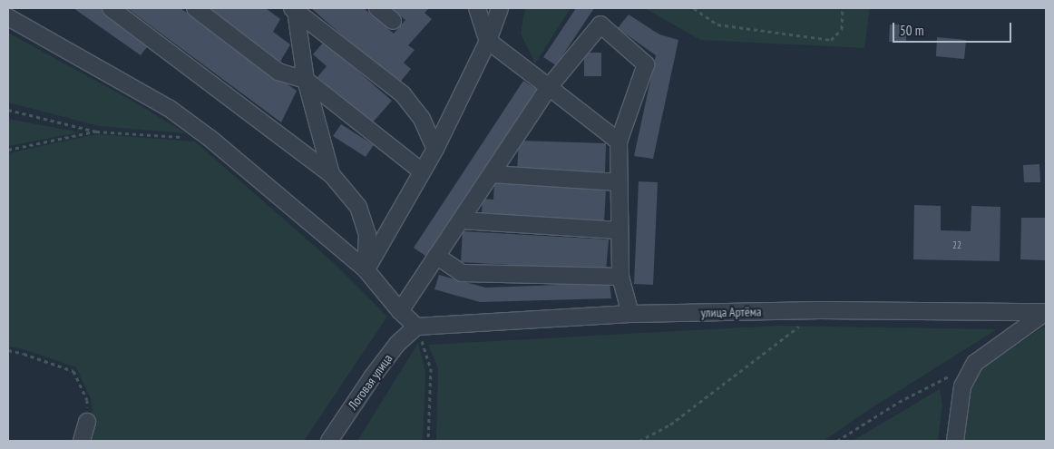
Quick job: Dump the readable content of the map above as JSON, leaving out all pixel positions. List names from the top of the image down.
{
  "streets": {
    "street": ["улица Артёма", "Логовая улица"]
  },
  "crossings": [
    ["улица Артёма", "Логовая улица"]
  ],
  "house_numbers": ["22"],
  "scale_bar": "50 m"
}
